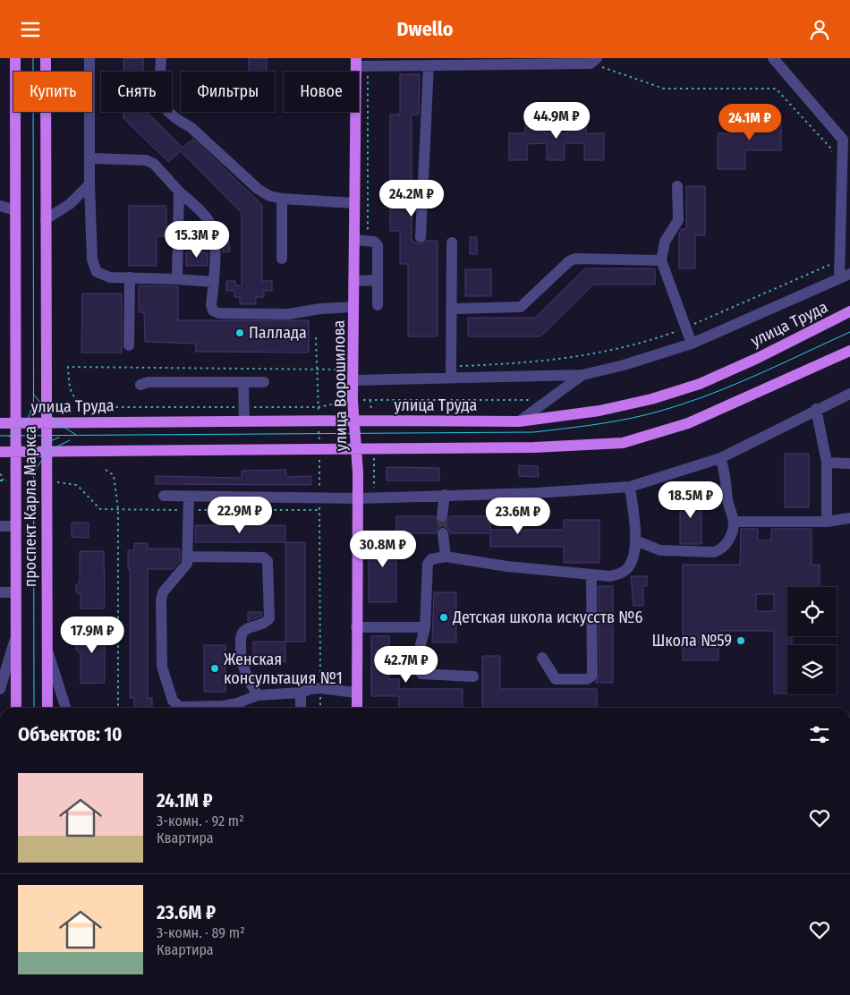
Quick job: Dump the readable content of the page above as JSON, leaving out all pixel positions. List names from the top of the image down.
{
  "streets": {
    "main road": ["улица Труда", "улица Ворошилова", "проспект Карла Маркса"]
  },
  "crossings": [
    ["улица Труда", "улица Ворошилова"],
    ["улица Труда", "проспект Карла Маркса"]
  ],
  "places": [
    "Паллада",
    "Детская школа искусств №6",
    "Школа №59",
    "Женская консультация №1"
  ],
  "page": {
    "header": "Dwello",
    "chip": [
      "Купить",
      "Снять",
      "Фильтры",
      "Новое"
    ],
    "price": [
      "44.9M ₽",
      "24.1M ₽",
      "24.2M ₽",
      "15.3M ₽",
      "18.5M ₽",
      "22.9M ₽",
      "23.6M ₽",
      "30.8M ₽",
      "17.9M ₽",
      "42.7M ₽"
    ],
    "heading": "Объектов: 10",
    "list": [
      {
        "name": "24.1M ₽",
        "note": "3-комн. · 92 m² · Квартира"
      },
      {
        "name": "23.6M ₽",
        "note": "3-комн. · 89 m² · Квартира"
      }
    ]
  }
}
